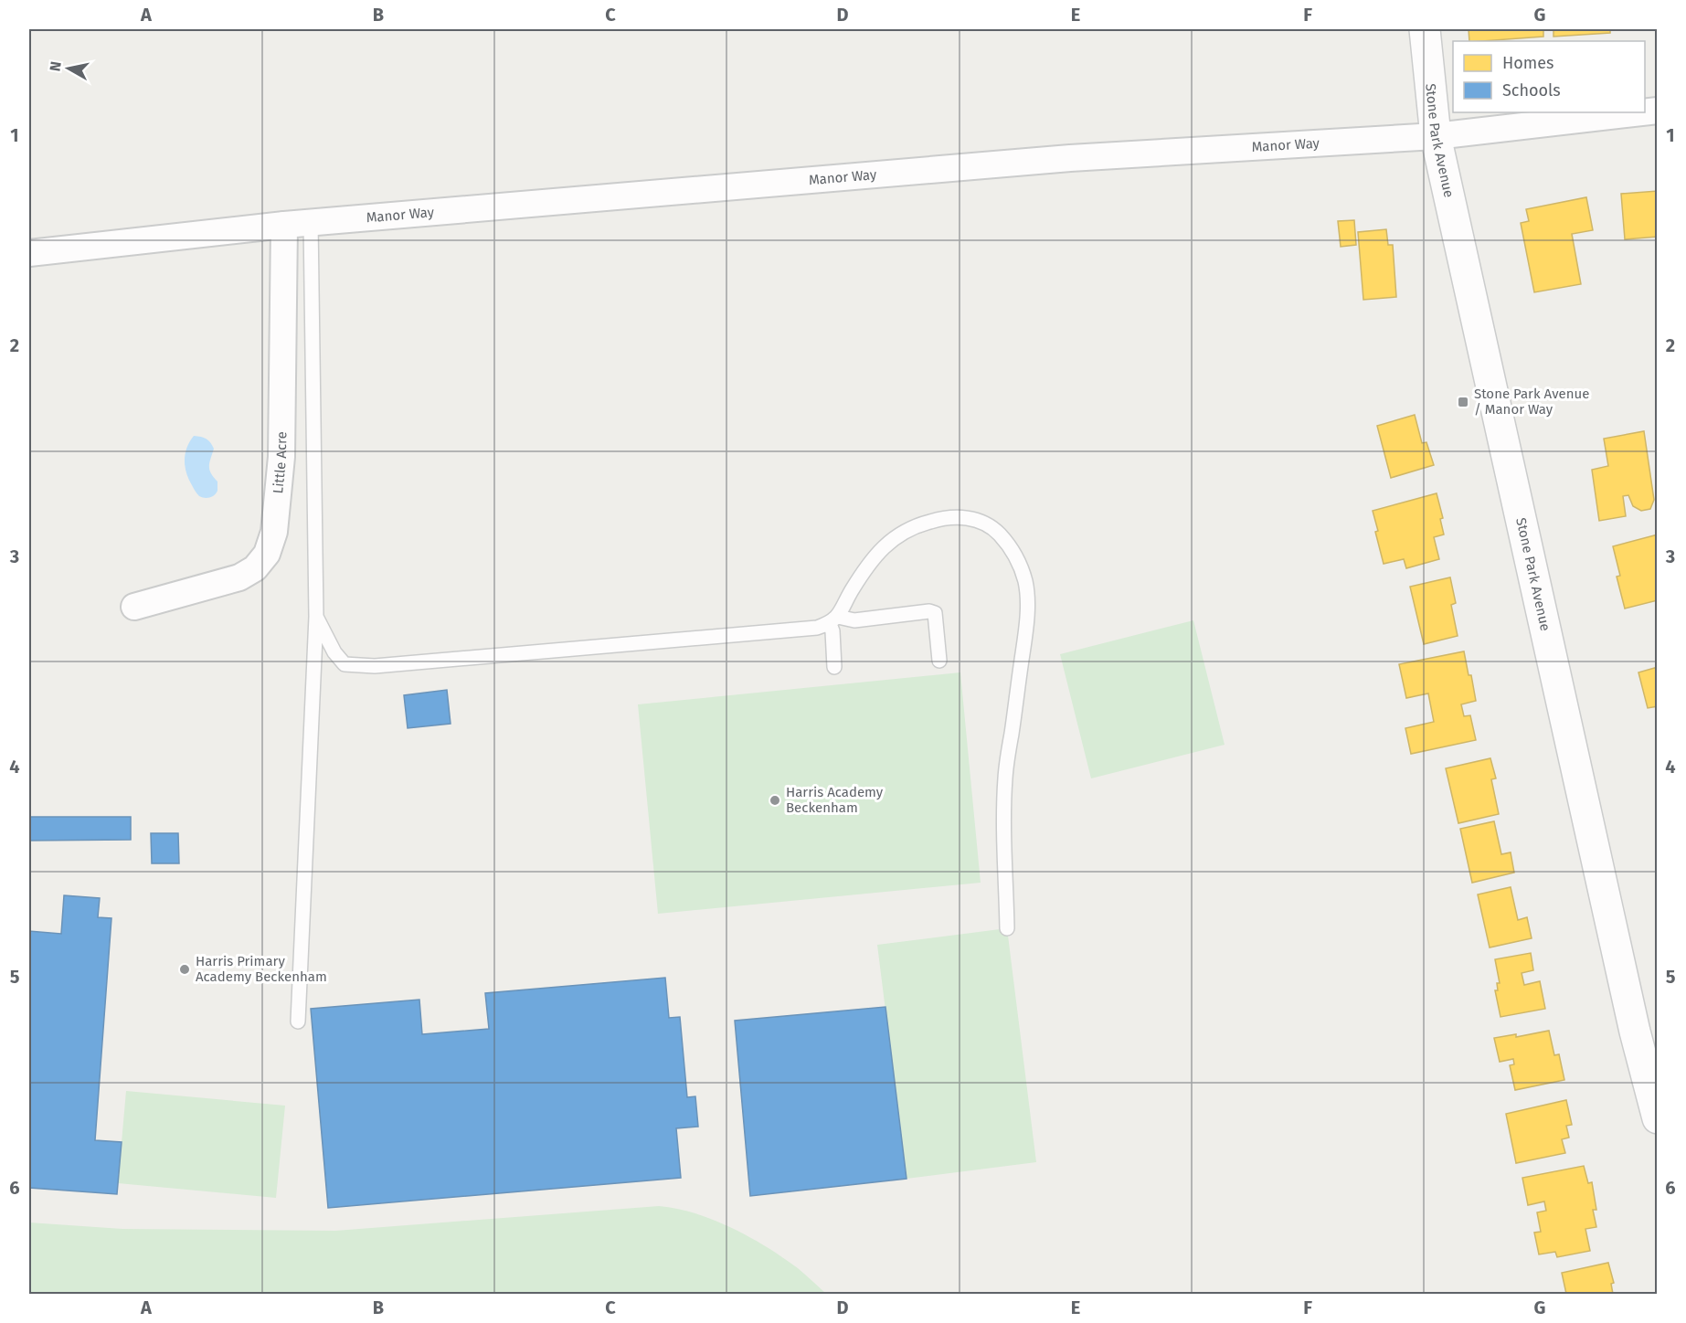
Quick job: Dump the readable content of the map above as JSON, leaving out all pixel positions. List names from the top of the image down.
{
  "streets": {
    "street": ["Stone Park Avenue", "Manor Way", "Little Acre"]
  },
  "crossings": [
    ["Stone Park Avenue", "Manor Way"],
    ["Manor Way", "Little Acre"]
  ],
  "places": {
    "transit": ["Stone Park Avenue / Manor Way"],
    "other": ["Harris Academy Beckenham", "Harris Primary Academy Beckenham"]
  },
  "legend": ["Homes", "Schools"],
  "north": "left",
  "grid": {
    "columns": [
      "A",
      "B",
      "C",
      "D",
      "E",
      "F",
      "G"
    ],
    "rows": [
      "1",
      "2",
      "3",
      "4",
      "5",
      "6"
    ]
  }
}
